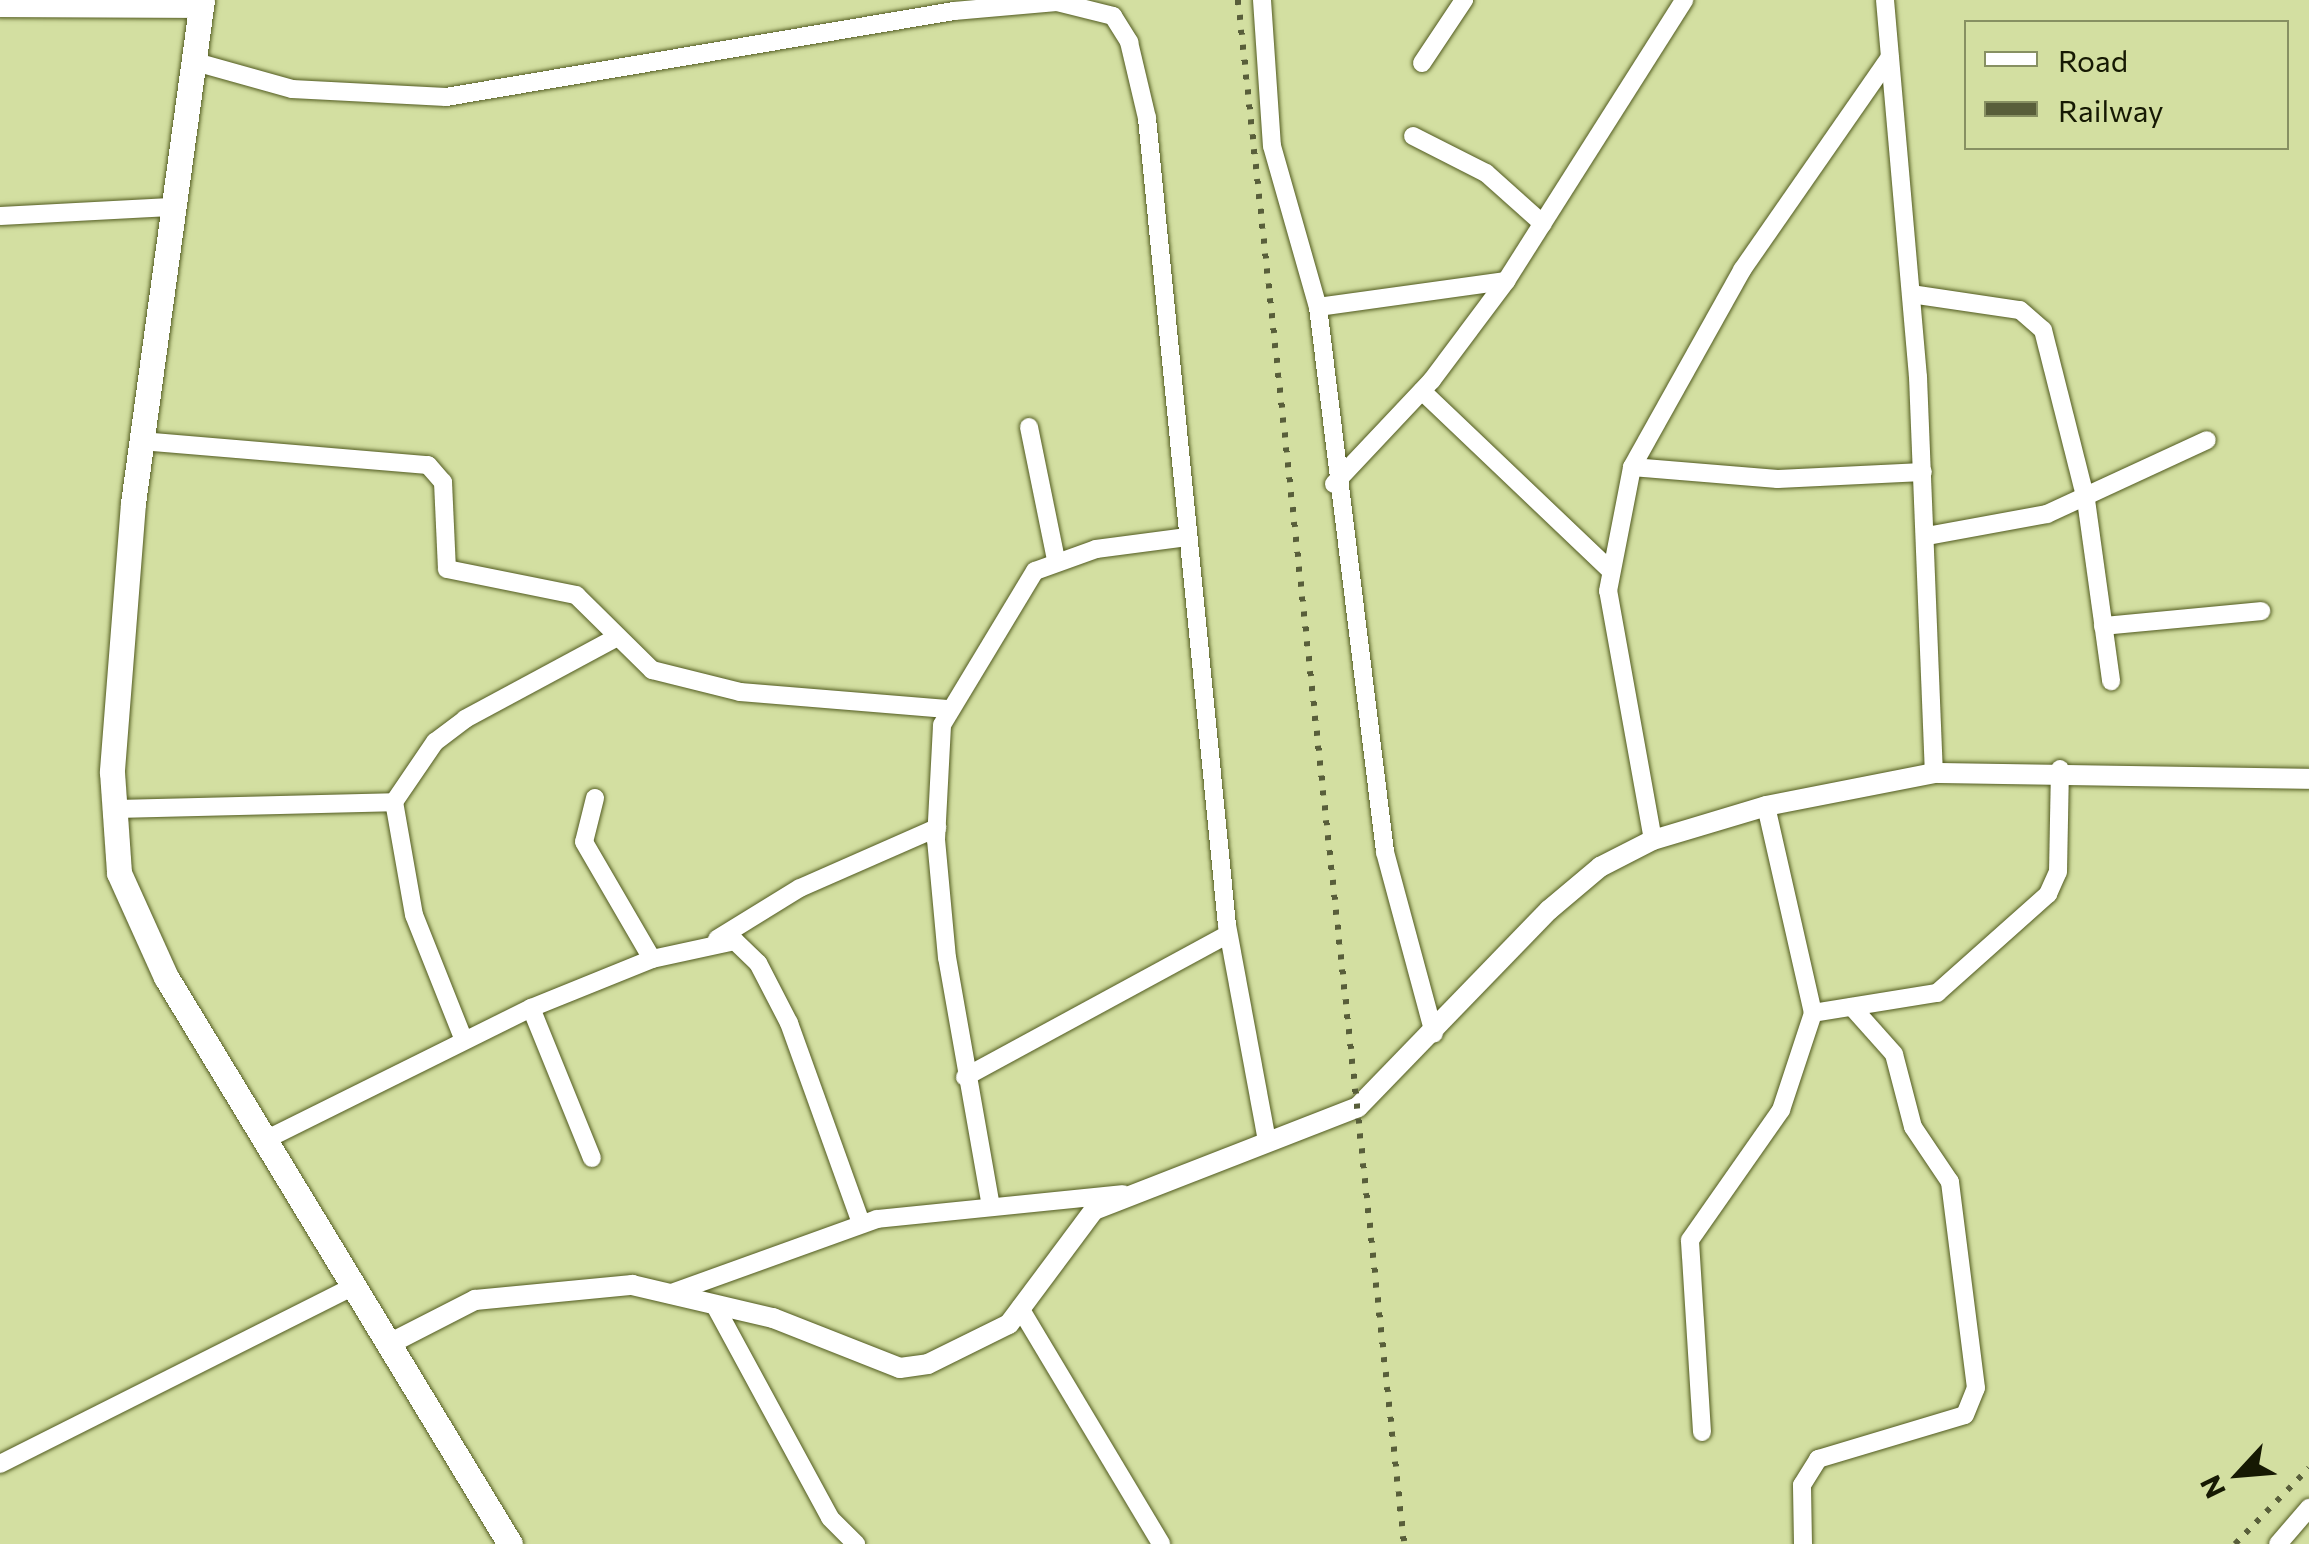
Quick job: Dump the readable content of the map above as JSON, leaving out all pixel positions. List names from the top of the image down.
{
  "legend": ["Road", "Railway"],
  "north": "bottom left"
}
